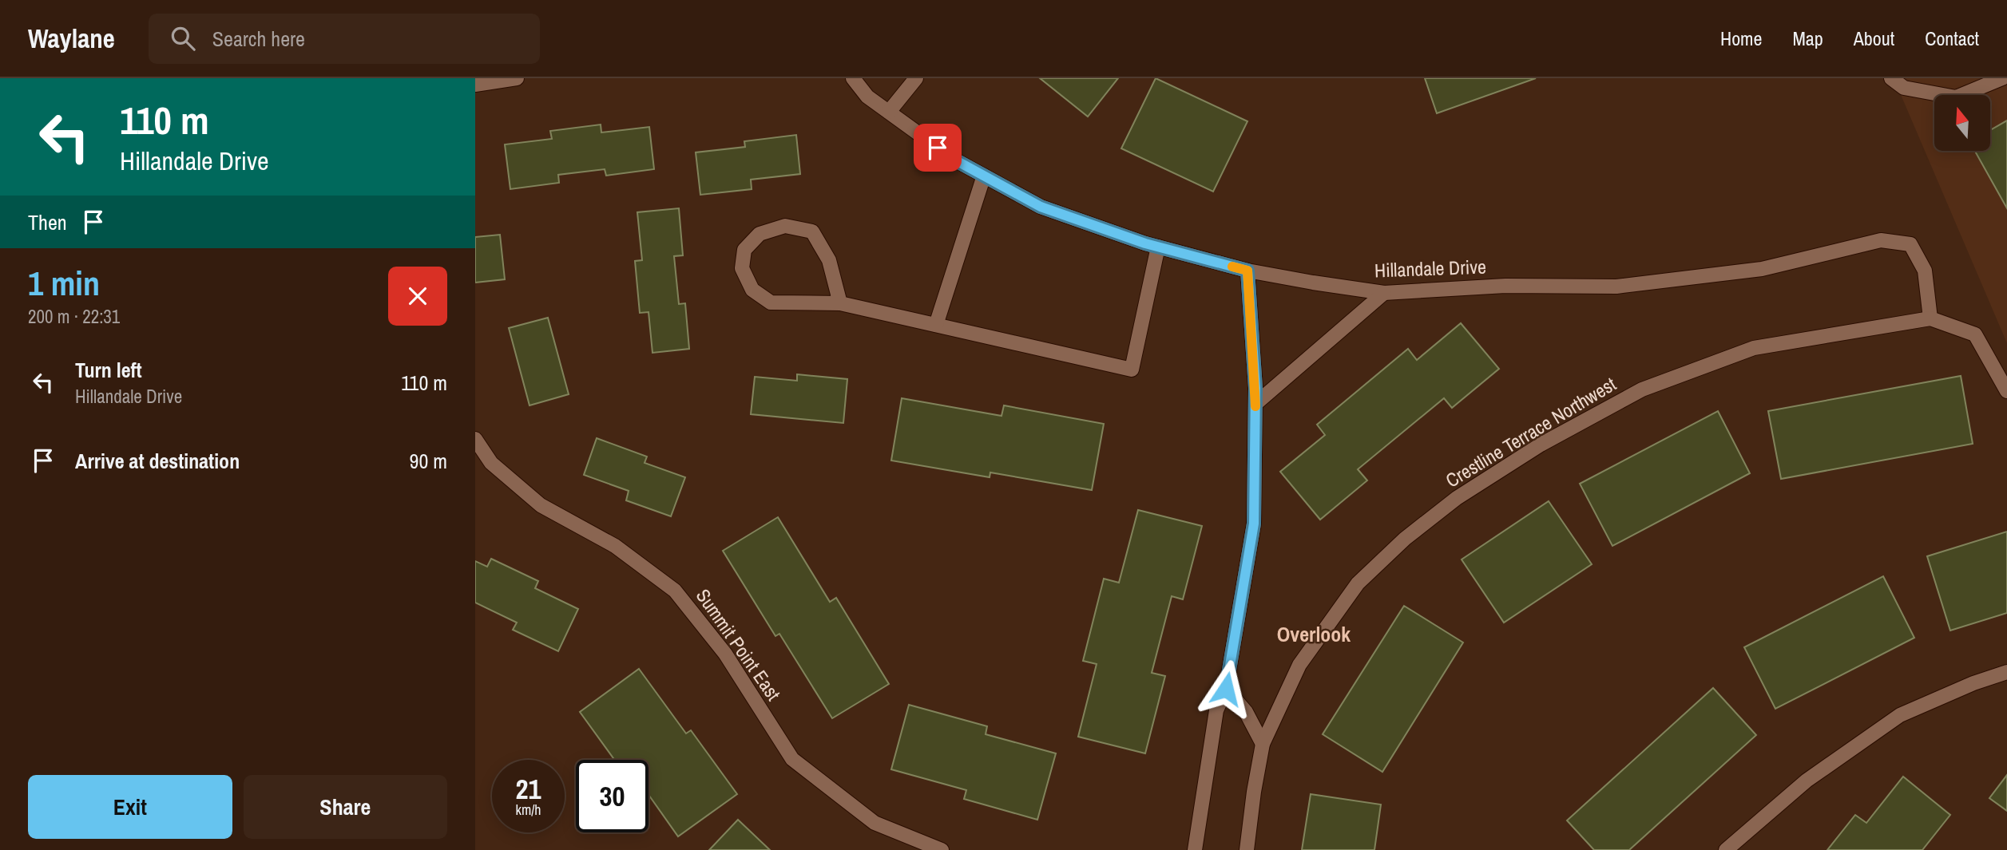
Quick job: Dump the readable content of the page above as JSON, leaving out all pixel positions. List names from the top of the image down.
{
  "streets": {
    "street": ["Hillandale Drive", "Crestline Terrace Northwest", "Summit Point East"]
  },
  "crossings": [
    ["Hillandale Drive", "Crestline Terrace Northwest"]
  ],
  "districts": ["Overlook"],
  "north": "top",
  "page": {
    "header": "Waylane",
    "search": "Search here",
    "nav": [
      "Home",
      "Map",
      "About",
      "Contact"
    ],
    "turn": ["110 m", "Hillandale Drive"],
    "then": "Then",
    "heading": ["1 min", "200 m · 22:31"],
    "list": [
      {
        "name": "Turn left",
        "note": "Hillandale Drive",
        "value": "110 m"
      },
      {
        "name": "Arrive at destination",
        "value": "90 m"
      }
    ],
    "speed": "21 km/h",
    "limit": "30",
    "buttons": ["Exit", "Share"]
  }
}
